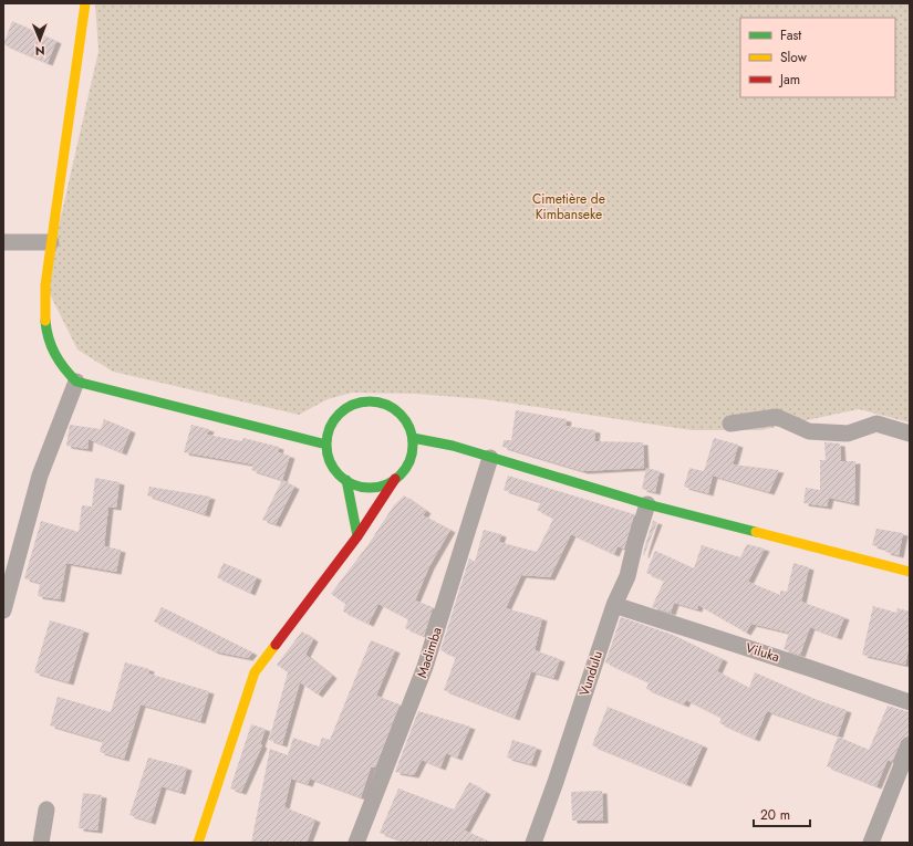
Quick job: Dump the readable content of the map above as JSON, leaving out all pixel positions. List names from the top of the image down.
{
  "streets": {
    "street": ["Madimba", "Viluka", "Vundulu"]
  },
  "crossings": [
    ["Viluka", "Vundulu"]
  ],
  "parks": ["Cimetière de Kimbanseke"],
  "legend": ["Fast", "Slow", "Jam"],
  "scale_bar": "20 m",
  "north": "bottom"
}
